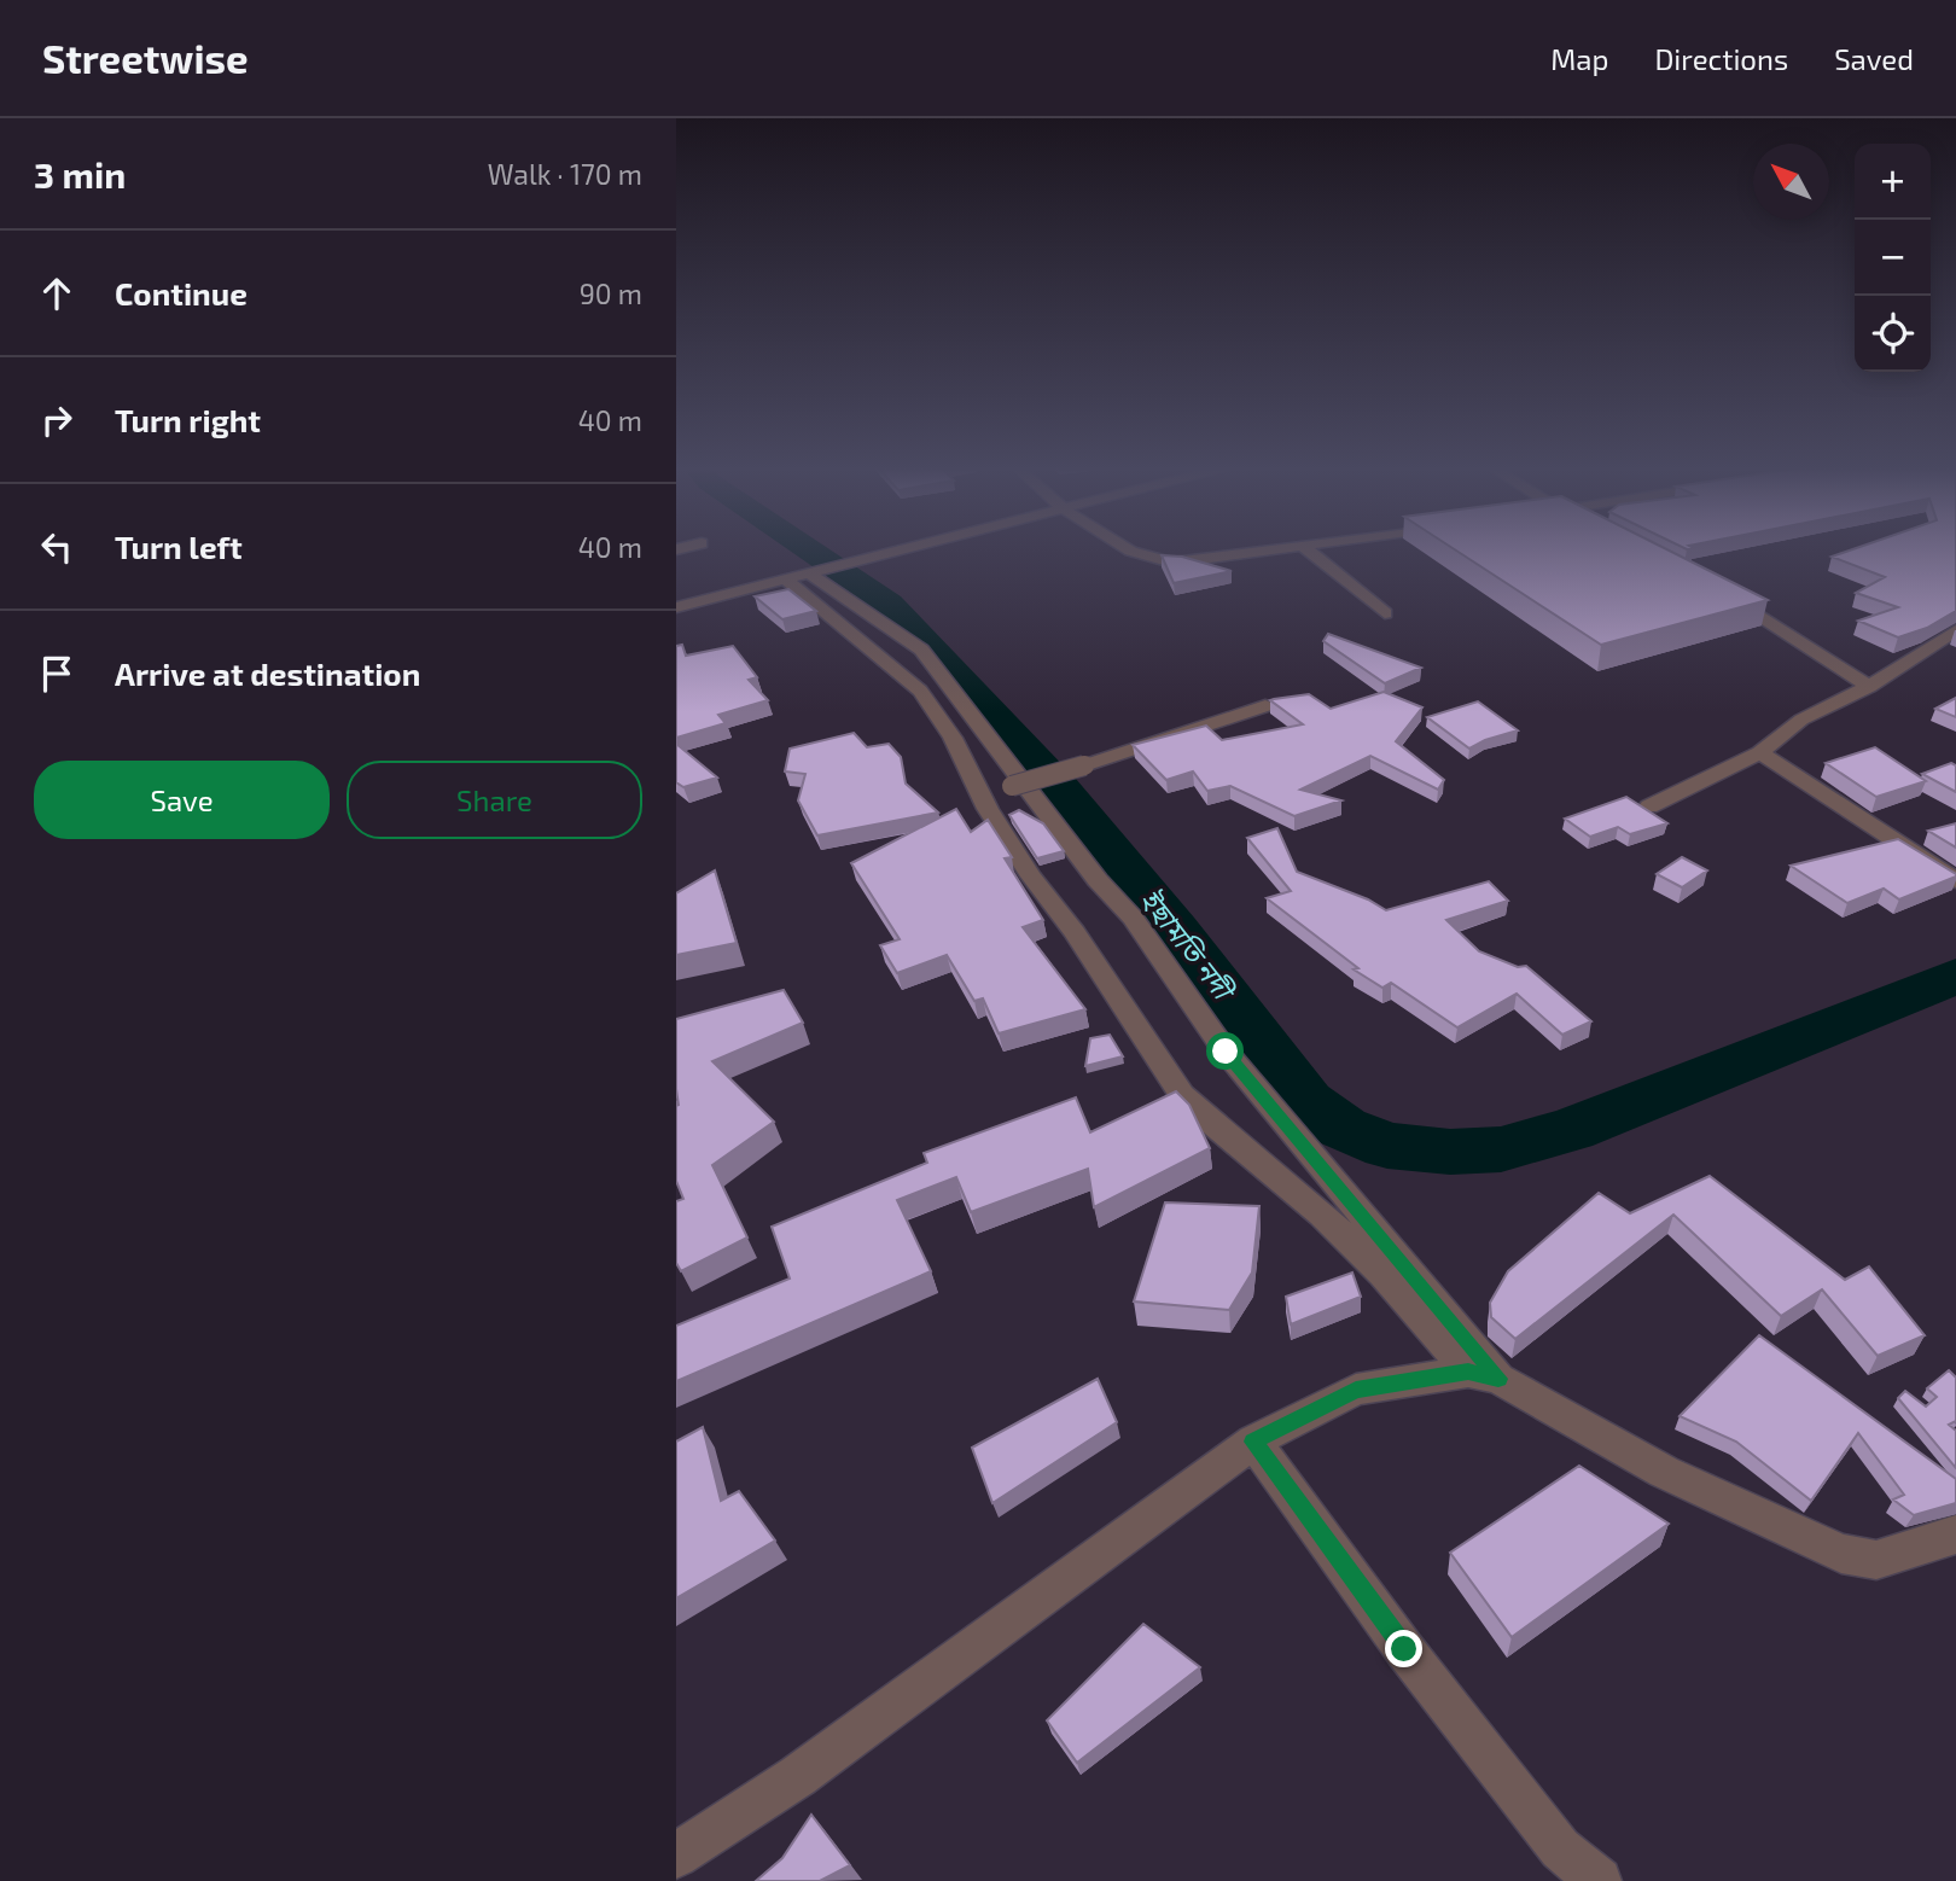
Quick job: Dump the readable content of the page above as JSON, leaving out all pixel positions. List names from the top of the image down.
{
  "water": ["ইছামতি নদী"],
  "north": "top left",
  "page": {
    "header": "Streetwise",
    "nav": ["Map", "Directions", "Saved"],
    "heading": ["3 min", "Walk · 170 m"],
    "map_buttons": ["+", "−"],
    "list": [
      ["Continue", "90 m"],
      ["Turn right", "40 m"],
      ["Turn left", "40 m"],
      "Arrive at destination"
    ],
    "buttons": ["Save", "Share"]
  }
}
